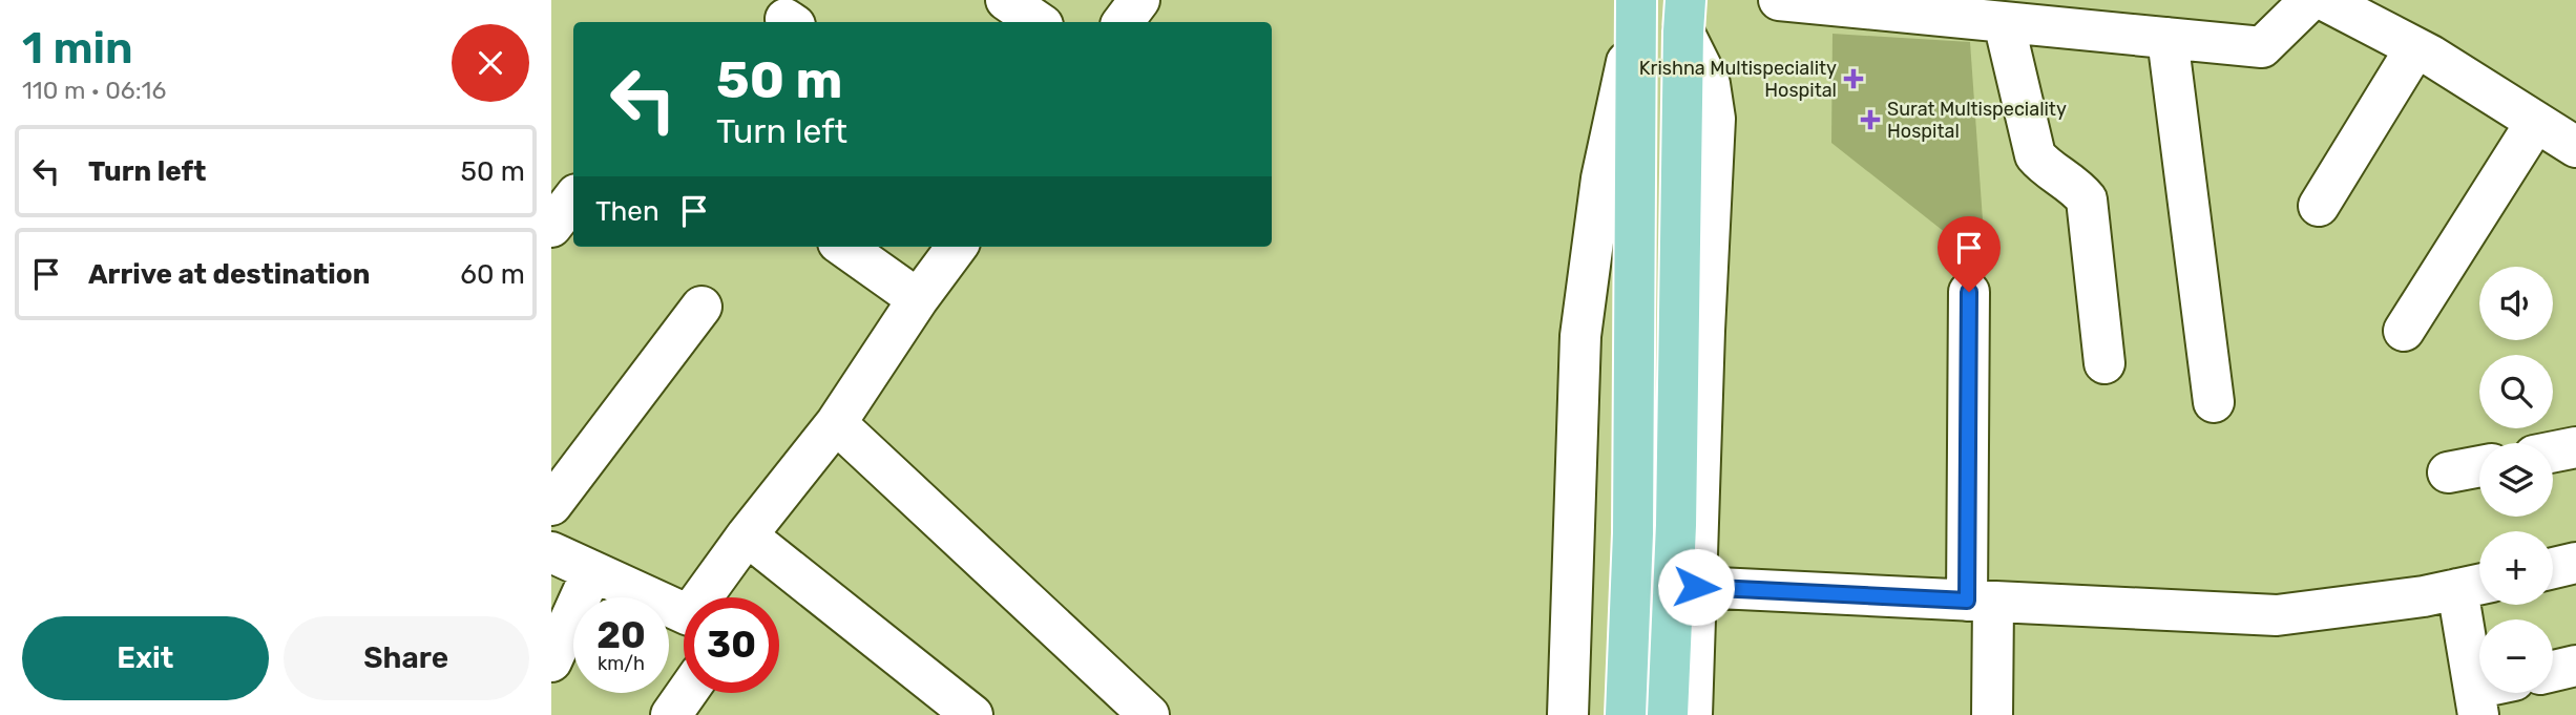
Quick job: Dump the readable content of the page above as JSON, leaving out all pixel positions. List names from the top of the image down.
{
  "places": {
    "health": ["Krishna Multispeciality Hospital", "Surat Multispeciality Hospital"]
  },
  "page": {
    "heading": ["1 min", "110 m · 06:16"],
    "turn": ["50 m", "Turn left"],
    "list": [
      {
        "name": "Turn left",
        "value": "50 m"
      },
      {
        "name": "Arrive at destination",
        "value": "60 m"
      }
    ],
    "then": "Then",
    "map_buttons": ["+", "−"],
    "speed": "20 km/h",
    "limit": "30",
    "buttons": ["Exit", "Share"]
  }
}
